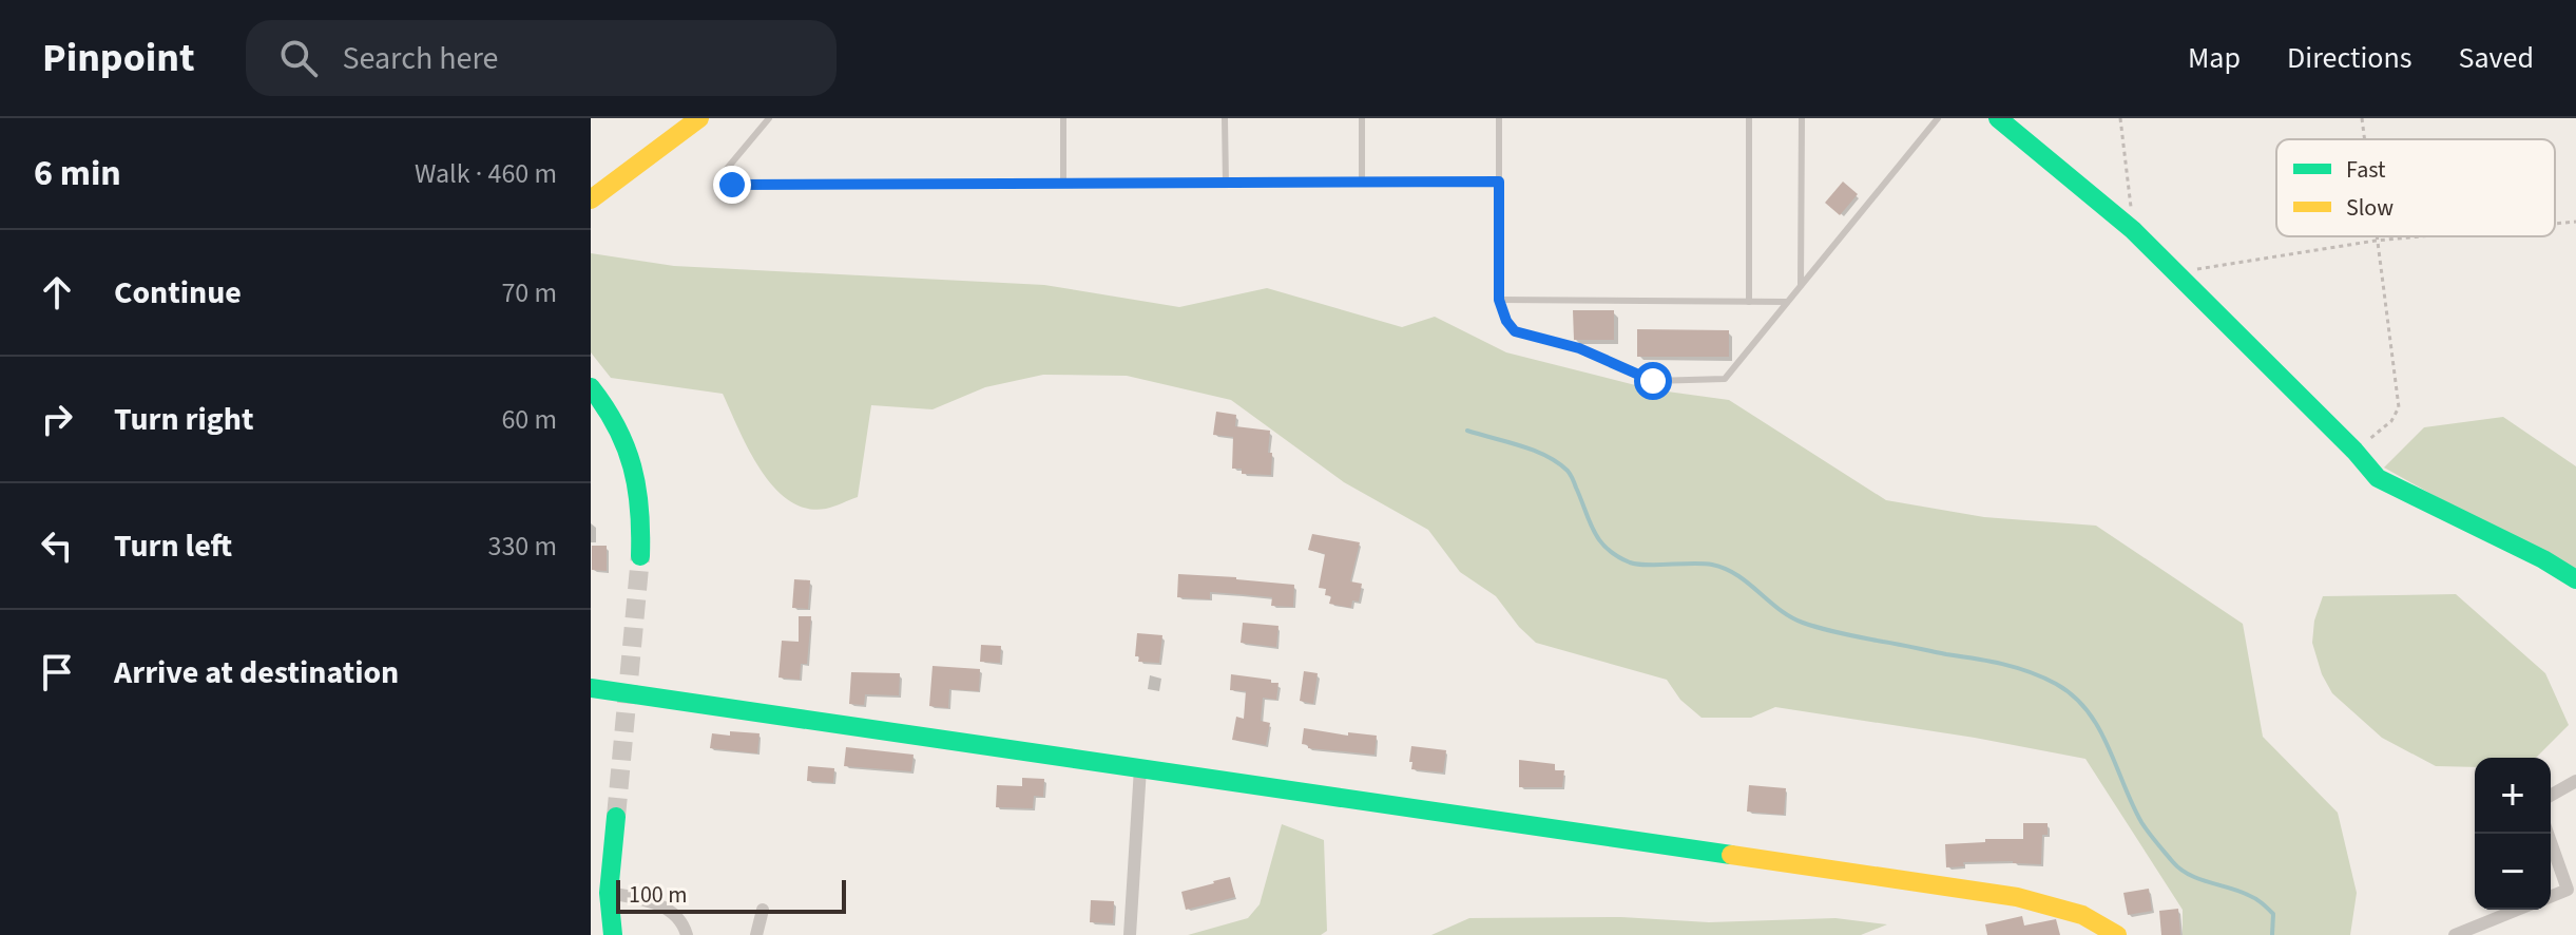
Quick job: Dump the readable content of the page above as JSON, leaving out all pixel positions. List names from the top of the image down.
{
  "legend": ["Fast", "Slow"],
  "scale_bar": "100 m",
  "page": {
    "header": "Pinpoint",
    "search": "Search here",
    "nav": ["Map", "Directions", "Saved"],
    "heading": ["6 min", "Walk · 460 m"],
    "list": [
      ["Continue", "70 m"],
      ["Turn right", "60 m"],
      ["Turn left", "330 m"],
      "Arrive at destination"
    ],
    "map_buttons": ["+", "−"],
    "scale": "100 m"
  }
}
